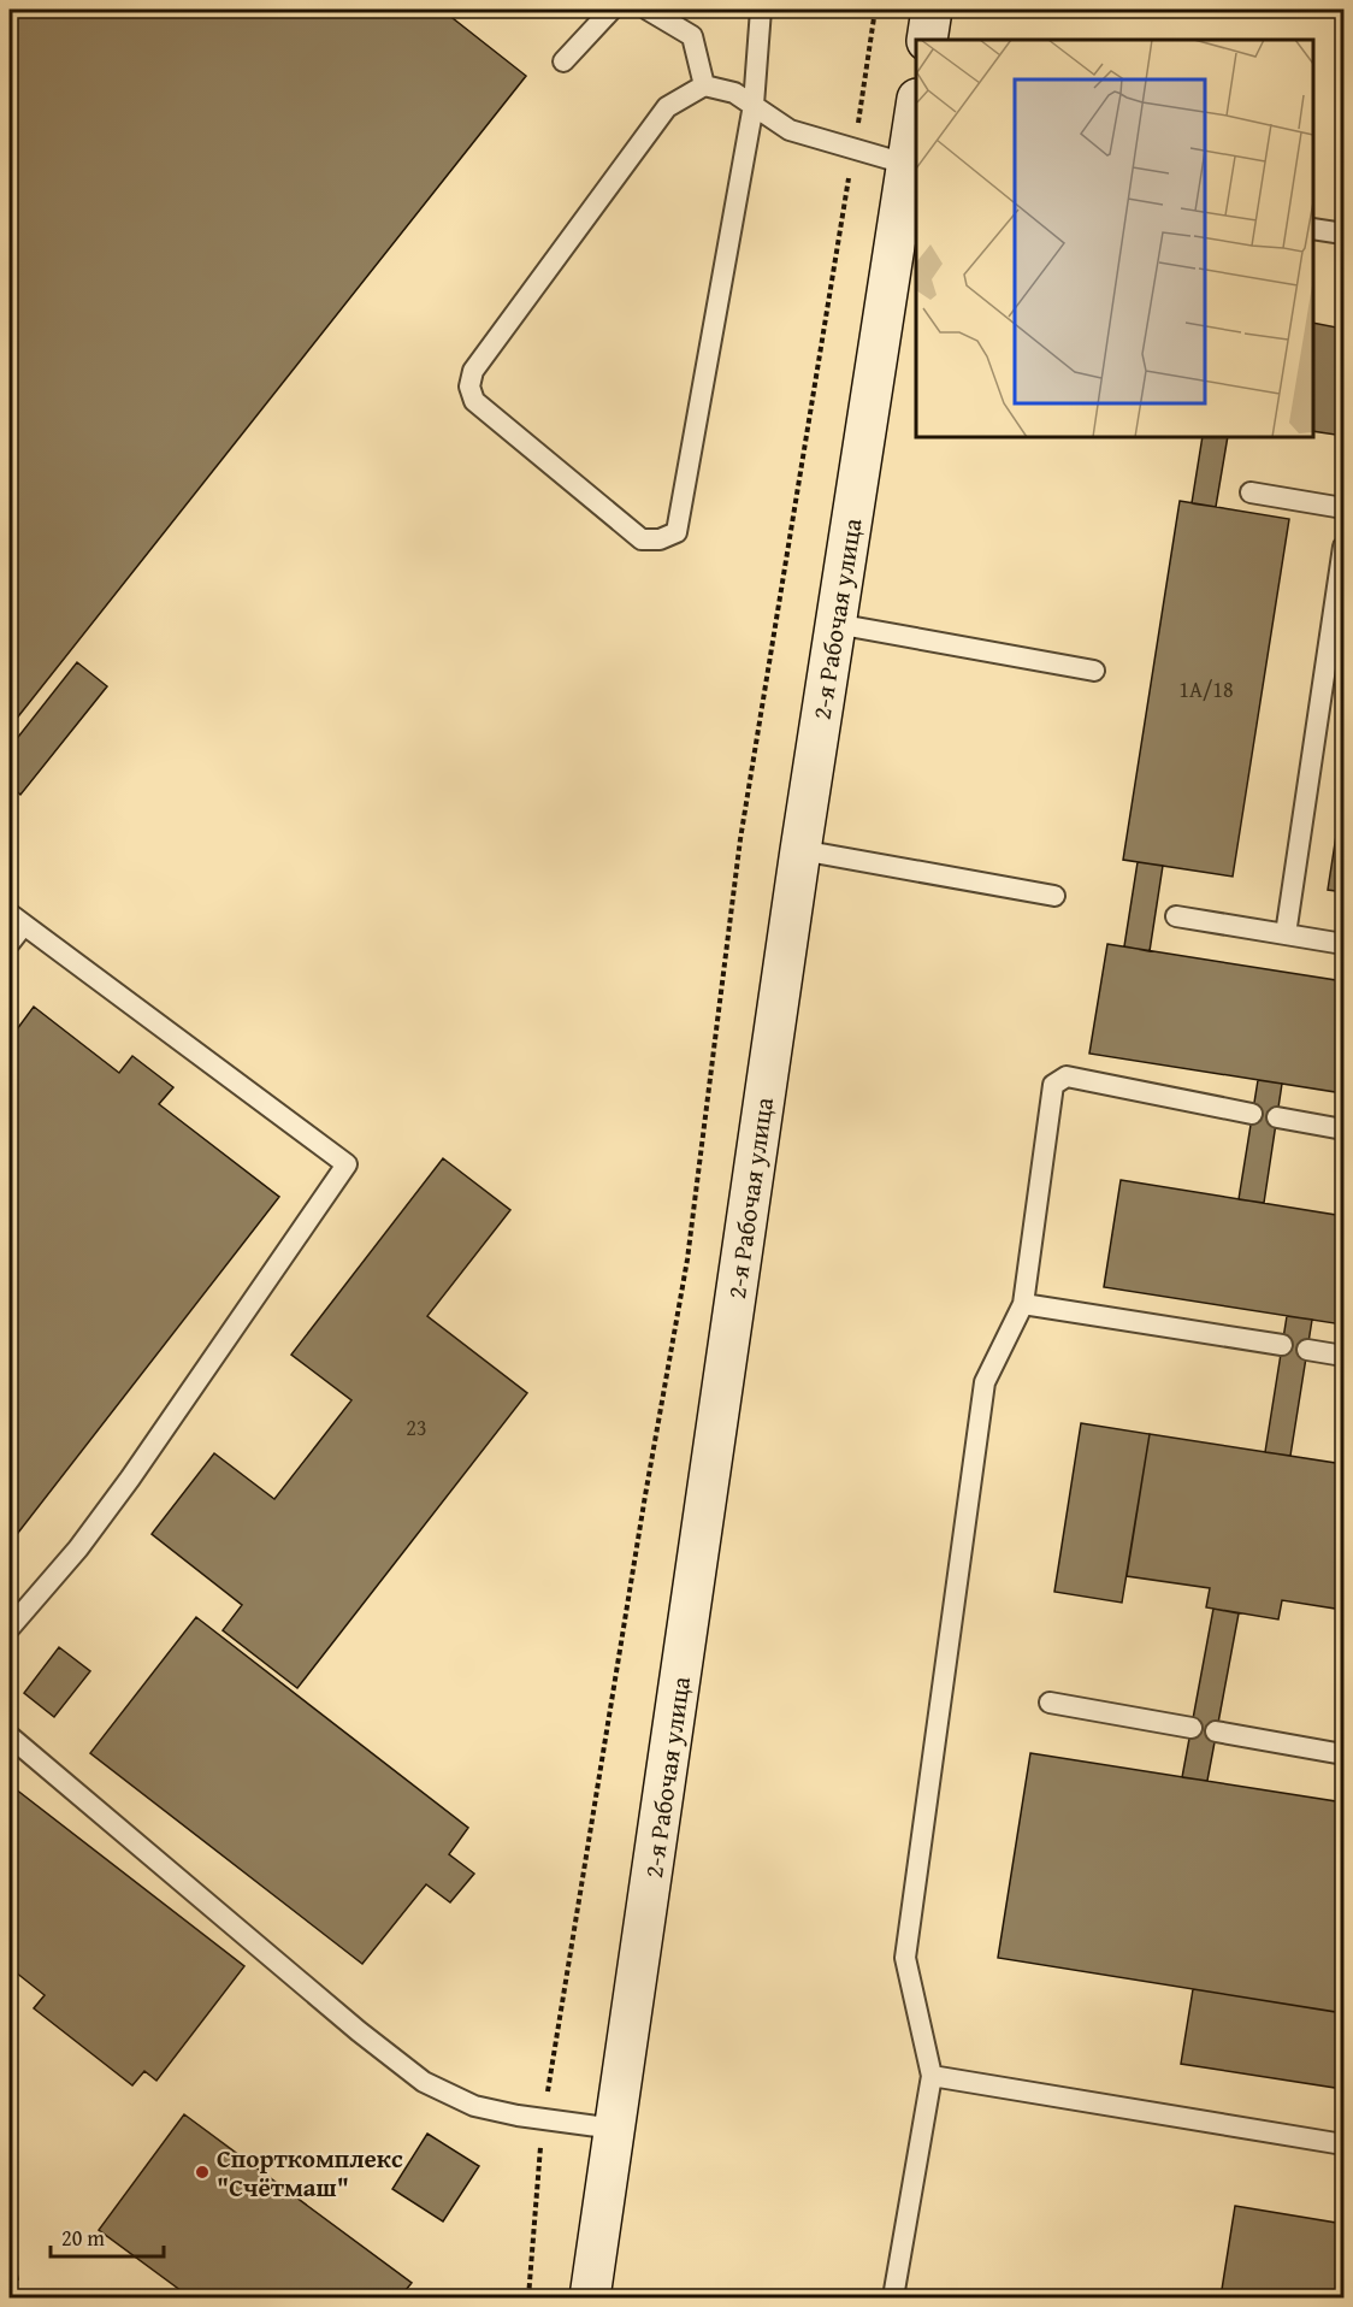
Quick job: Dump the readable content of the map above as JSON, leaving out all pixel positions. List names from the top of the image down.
{
  "streets": {
    "main road": ["2-я Рабочая улица"]
  },
  "places": ["Спорткомплекс \"Счётмаш\""],
  "house_numbers": ["1А/18", "23"],
  "scale_bar": "20 m"
}
